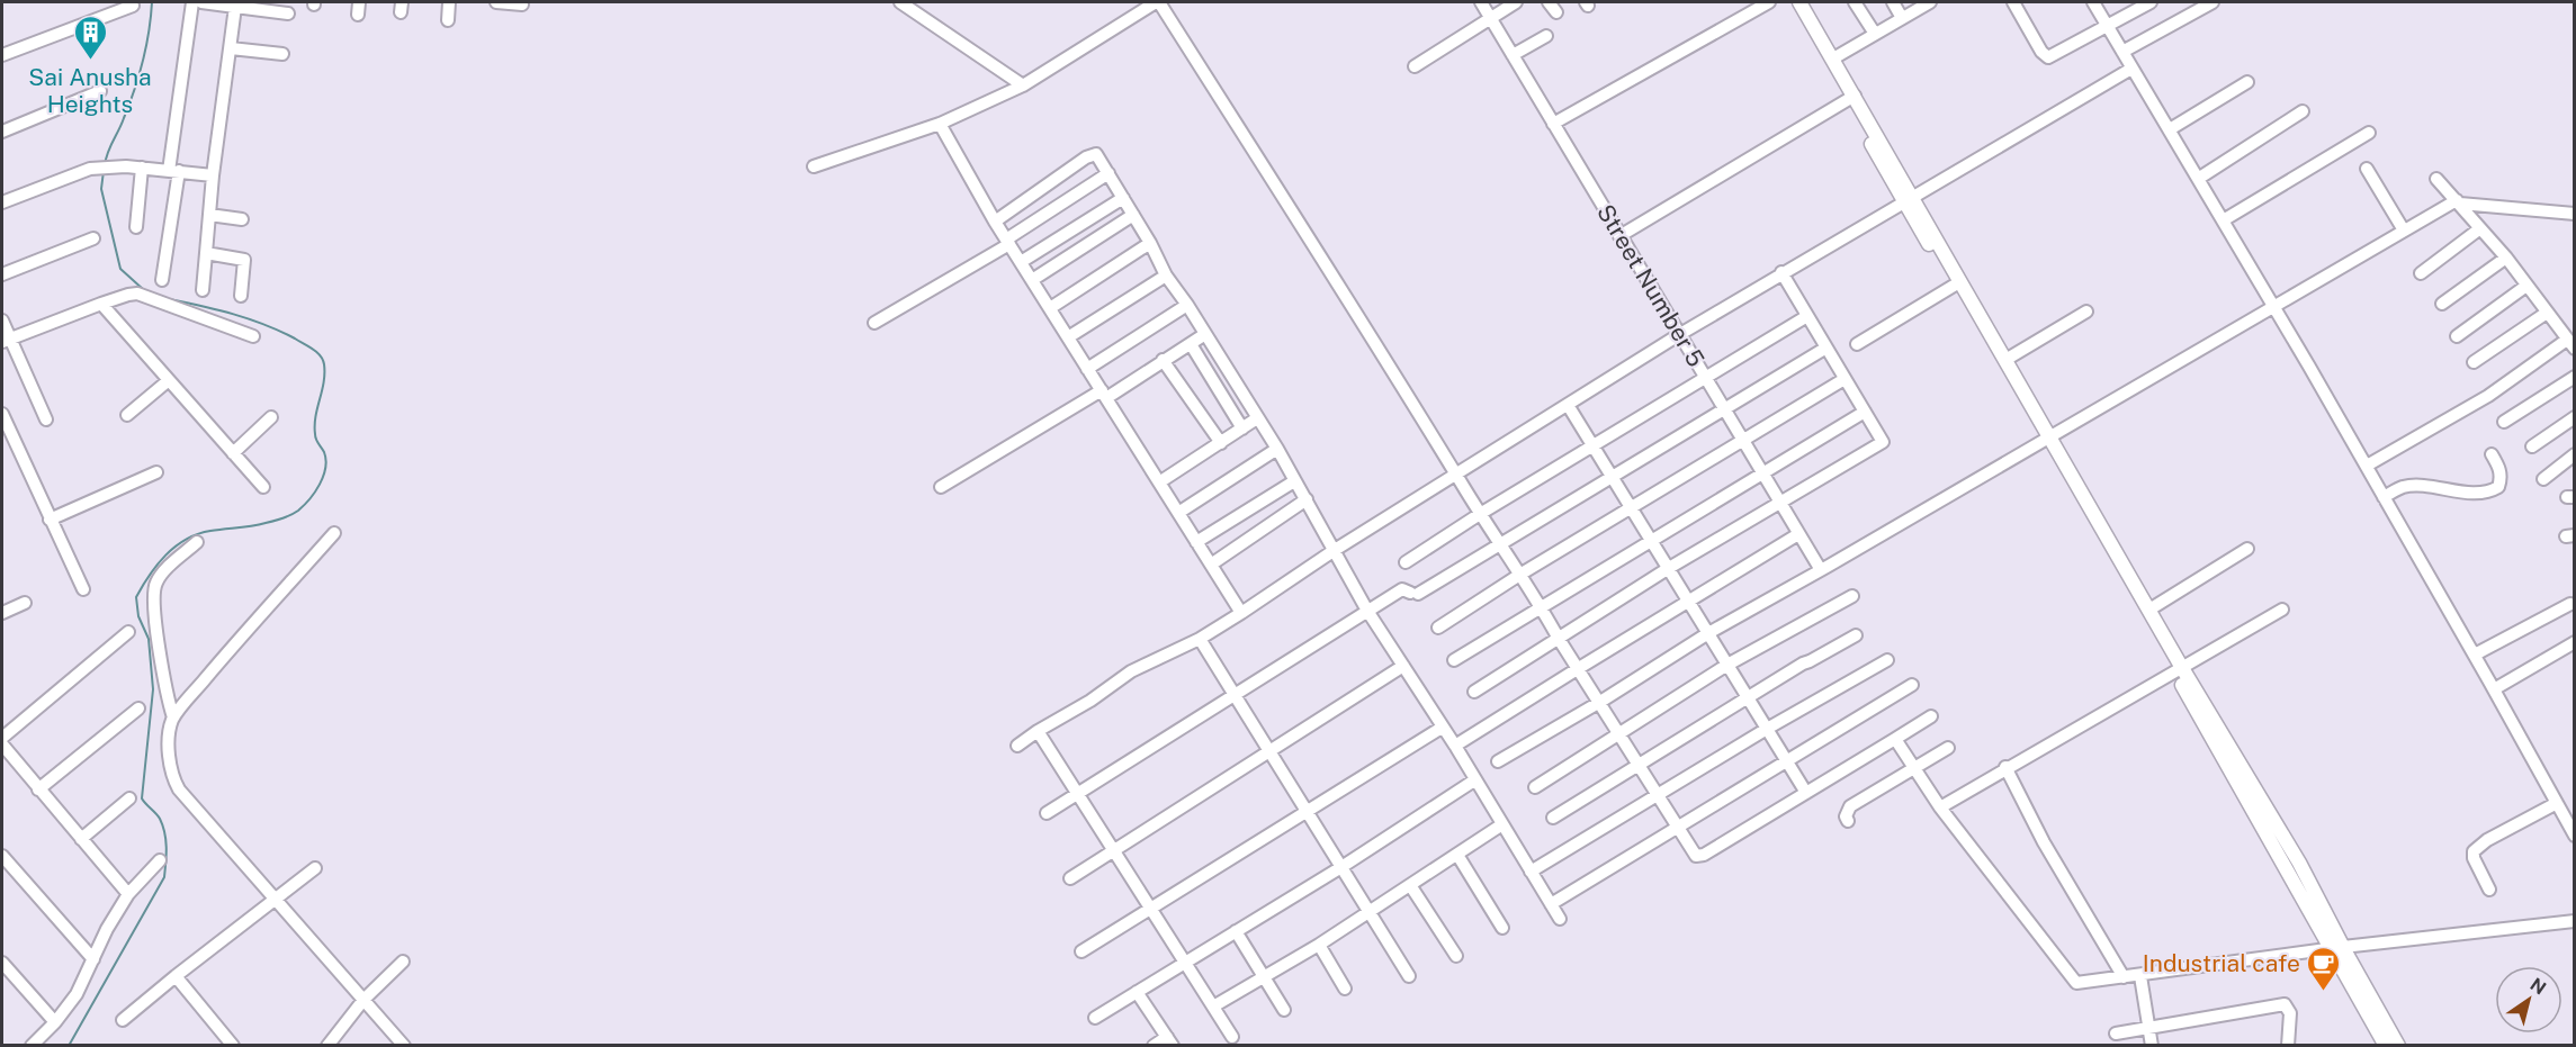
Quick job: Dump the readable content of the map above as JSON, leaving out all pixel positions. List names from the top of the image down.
{
  "streets": {
    "street": ["Street Number 5"]
  },
  "places": {
    "building": ["Sai Anusha Heights"],
    "cafe": ["Industrial cafe"]
  },
  "north": "top right"
}
